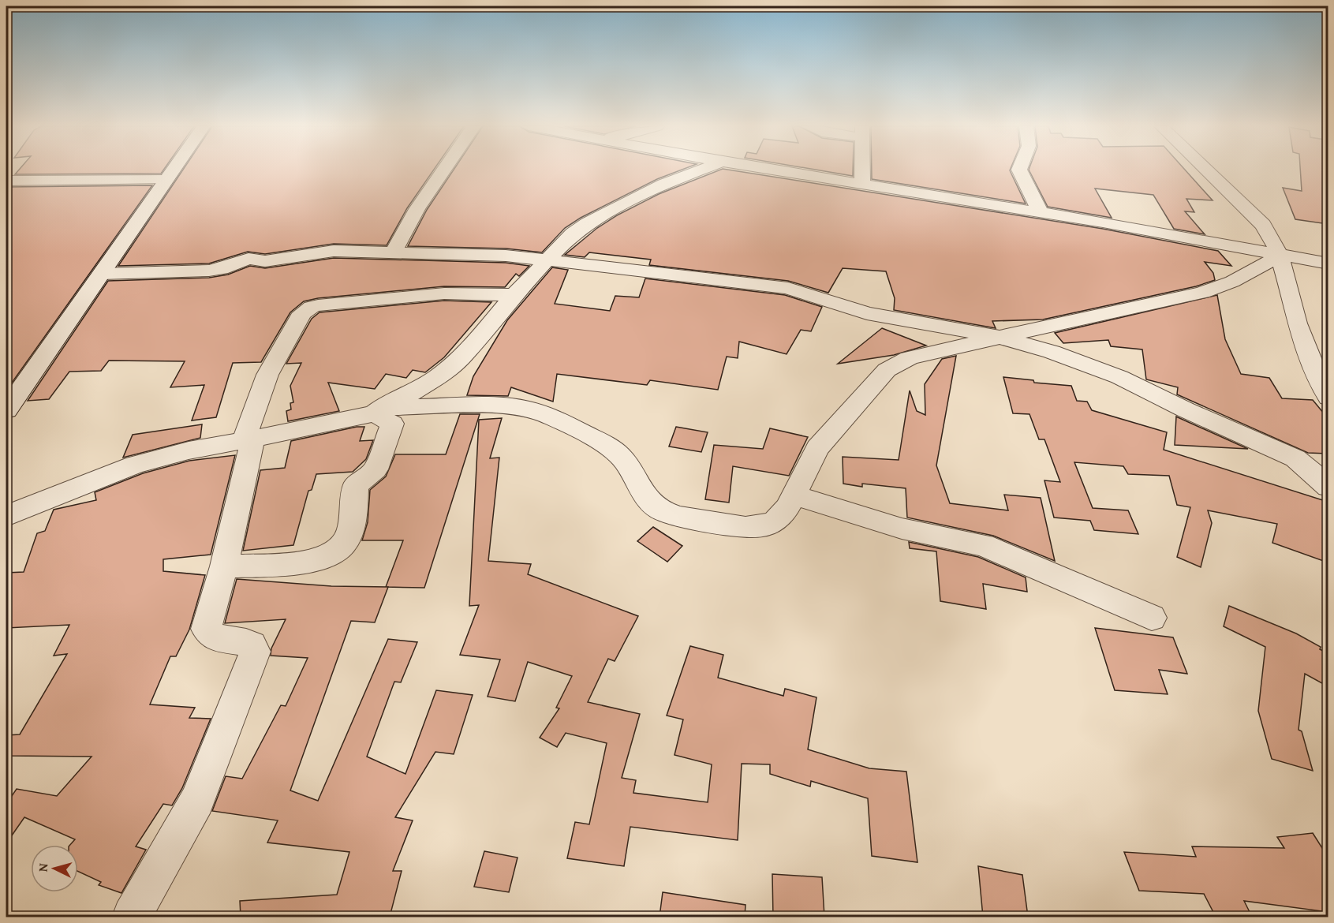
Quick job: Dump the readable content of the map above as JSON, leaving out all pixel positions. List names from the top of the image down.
{
  "north": "left"
}
